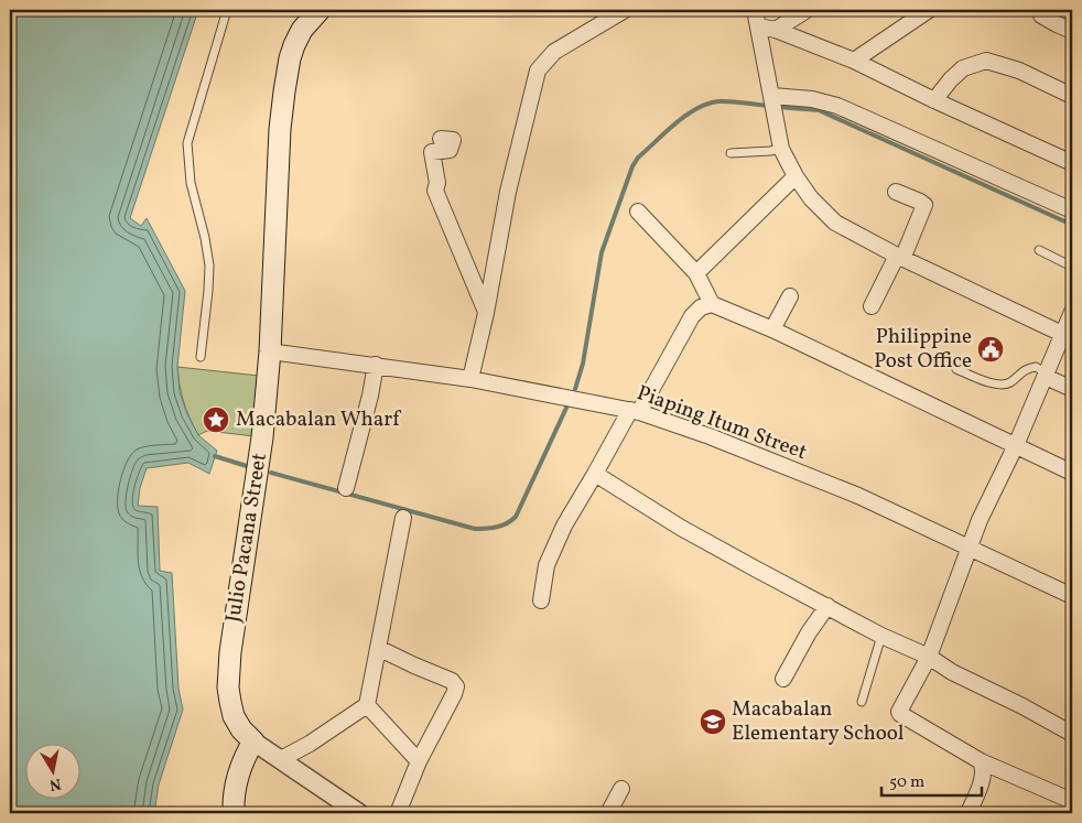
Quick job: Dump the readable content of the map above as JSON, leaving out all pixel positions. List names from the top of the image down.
{
  "streets": {
    "main road": ["Julio Pacana Street"],
    "street": ["Piaping Itum Street"]
  },
  "crossings": [
    ["Piaping Itum Street", "Julio Pacana Street"]
  ],
  "places": {
    "public building": ["Philippine Post Office"],
    "place": ["Macabalan Wharf"],
    "school or university": ["Macabalan Elementary School"]
  },
  "scale_bar": "50 m",
  "north": "bottom"
}
